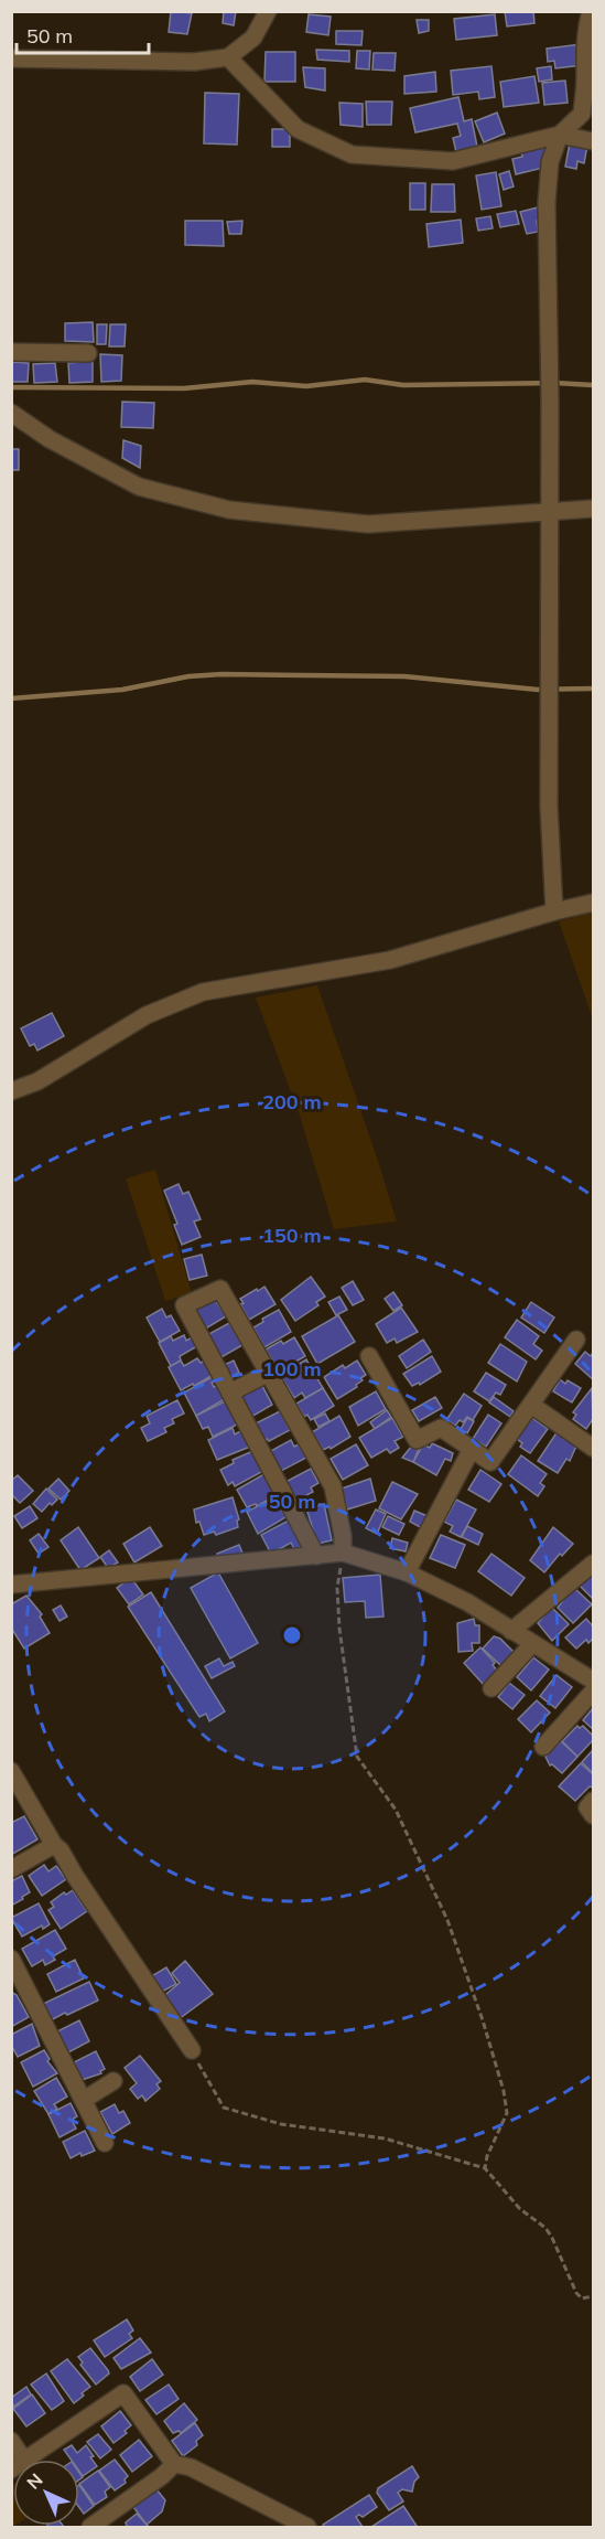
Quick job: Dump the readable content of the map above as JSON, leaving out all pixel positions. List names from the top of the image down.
{
  "scale_bar": "50 m",
  "north": "top left",
  "rings": [
    "200 m",
    "150 m",
    "100 m",
    "50 m"
  ]
}
